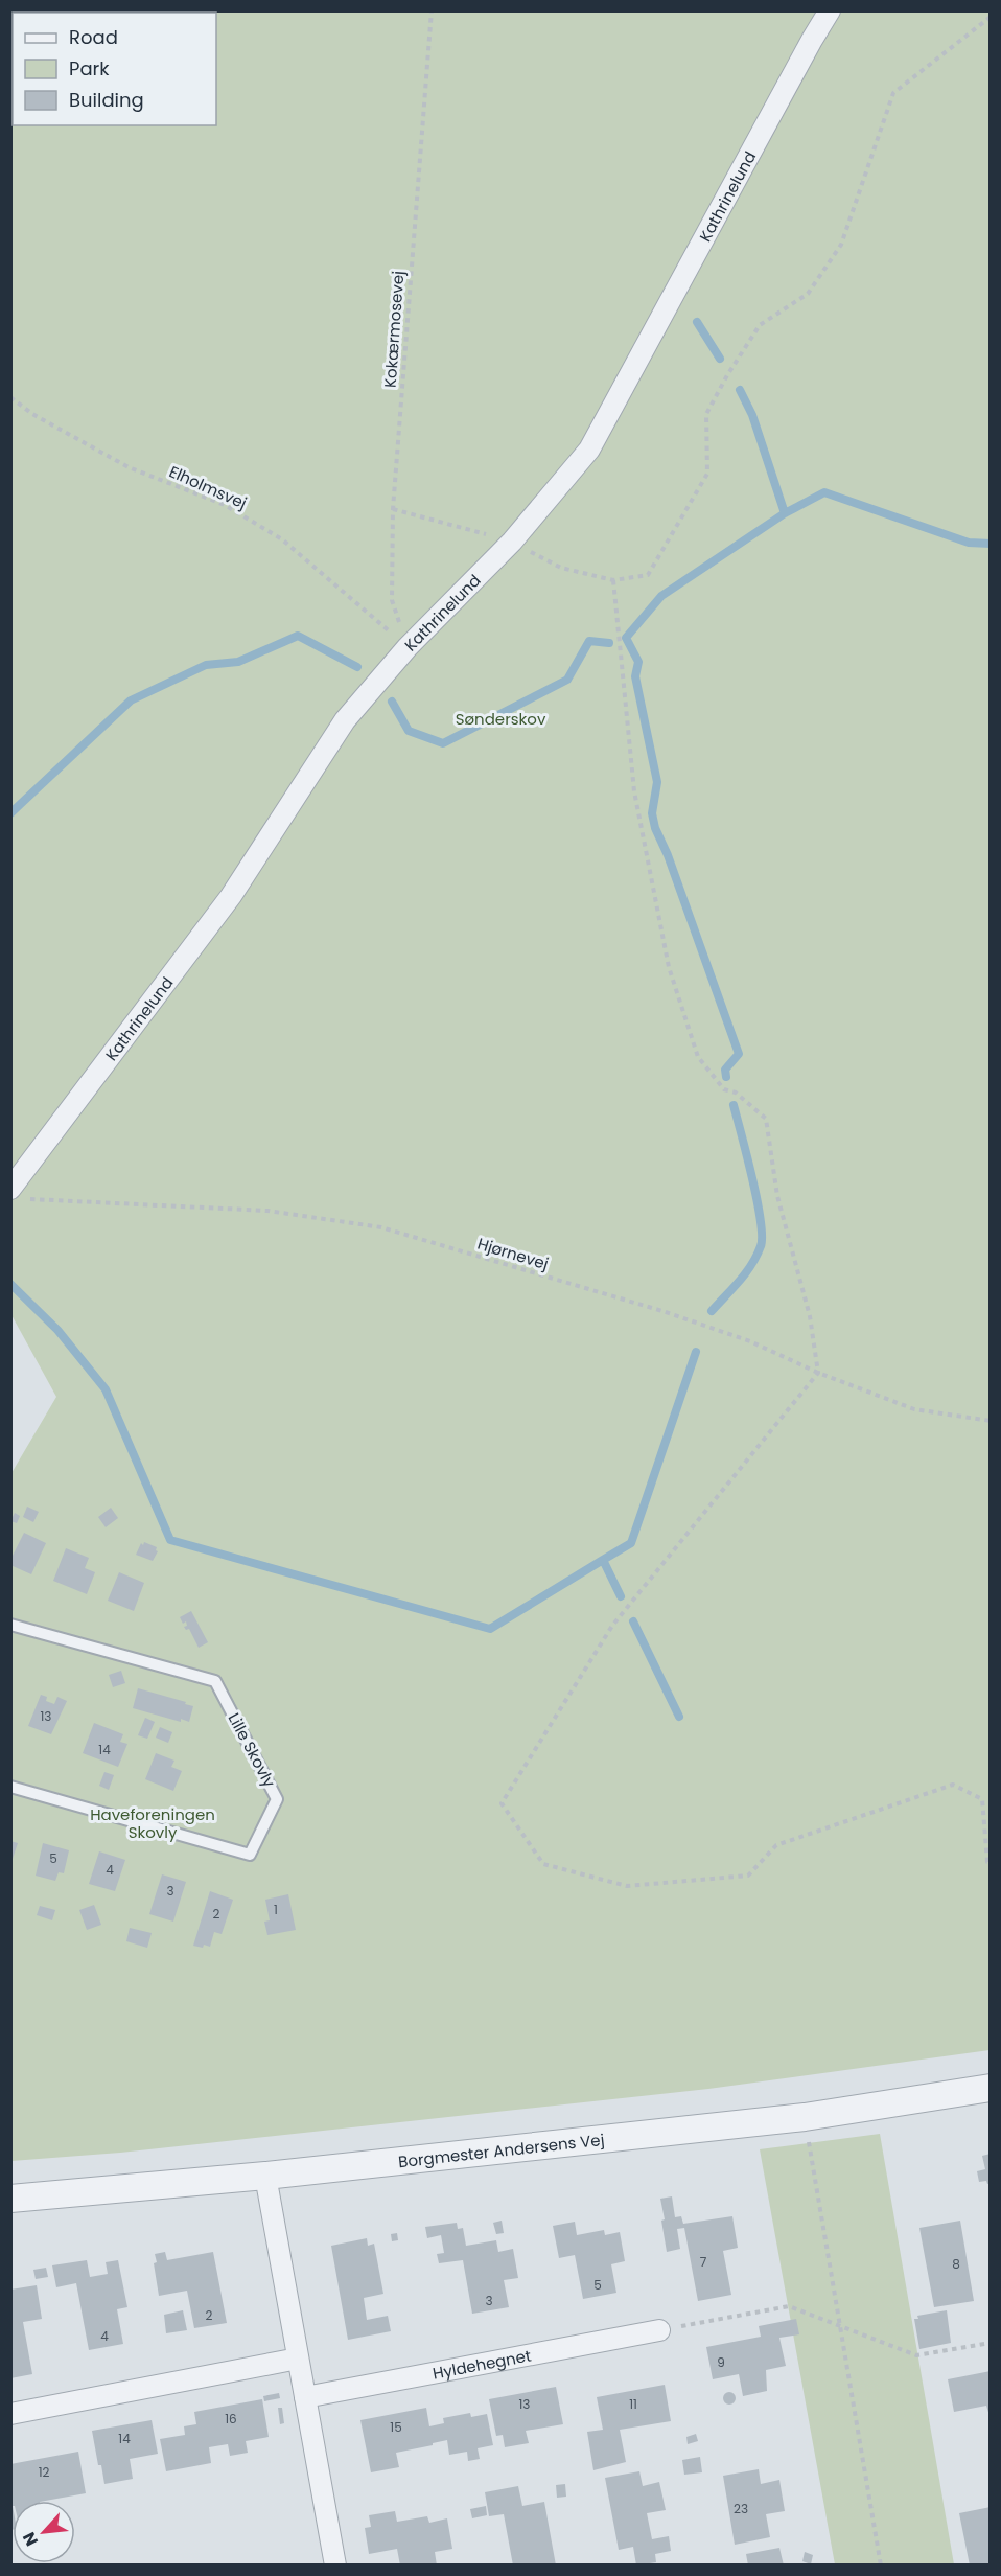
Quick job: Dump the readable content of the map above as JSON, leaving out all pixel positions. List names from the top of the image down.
{
  "streets": {
    "street": ["Kathrinelund", "Borgmester Andersens Vej", "Hyldehegnet"],
    "lane": ["Lille Skovly"],
    "path": ["Kokærmosevej", "Elholmsvej", "Hjørnevej"]
  },
  "crossings": [
    ["Kathrinelund", "Kokærmosevej"],
    ["Kathrinelund", "Elholmsvej"],
    ["Kathrinelund", "Hjørnevej"],
    ["Kokærmosevej", "Elholmsvej"]
  ],
  "parks": ["Sønderskov", "Haveforeningen Skovly"],
  "house_numbers": [
    "13",
    "14",
    "5",
    "4",
    "3",
    "1",
    "2",
    "7",
    "8",
    "5",
    "3",
    "2",
    "4",
    "9",
    "13",
    "11",
    "16",
    "15",
    "14",
    "12",
    "23"
  ],
  "legend": ["Road", "Park", "Building"],
  "north": "bottom left"
}
